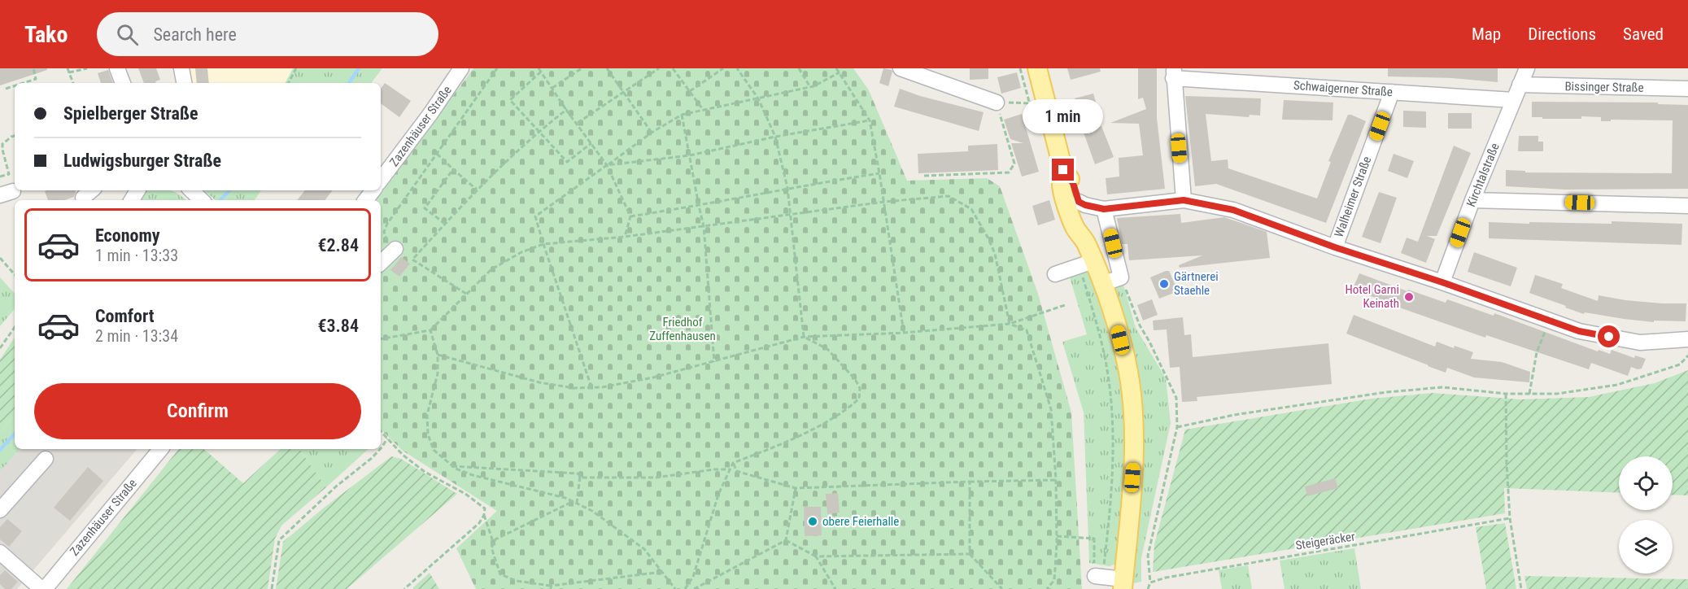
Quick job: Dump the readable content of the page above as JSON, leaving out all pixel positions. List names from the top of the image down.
{
  "streets": {
    "street": [
      "Bissinger Straße",
      "Schwaigerner Straße",
      "Zazenhäuser Straße",
      "Kirchtalstraße",
      "Walheimer Straße"
    ],
    "path": ["Steigeräcker"]
  },
  "crossings": [
    ["Bissinger Straße", "Kirchtalstraße"],
    ["Schwaigerner Straße", "Kirchtalstraße"],
    ["Schwaigerner Straße", "Walheimer Straße"]
  ],
  "parks": ["Friedhof Zuffenhausen"],
  "places": ["Gärtnerei Staehle", "Hotel Garni Keinath", "obere Feierhalle"],
  "page": {
    "header": "Tako",
    "search": "Search here",
    "nav": ["Map", "Directions", "Saved"],
    "banner": ["Spielberger Straße", "Ludwigsburger Straße"],
    "bubble": "1 min",
    "list": [
      {
        "name": "Economy",
        "note": "1 min · 13:33",
        "value": "€2.84"
      },
      {
        "name": "Comfort",
        "note": "2 min · 13:34",
        "value": "€3.84"
      }
    ],
    "buttons": "Confirm"
  }
}
